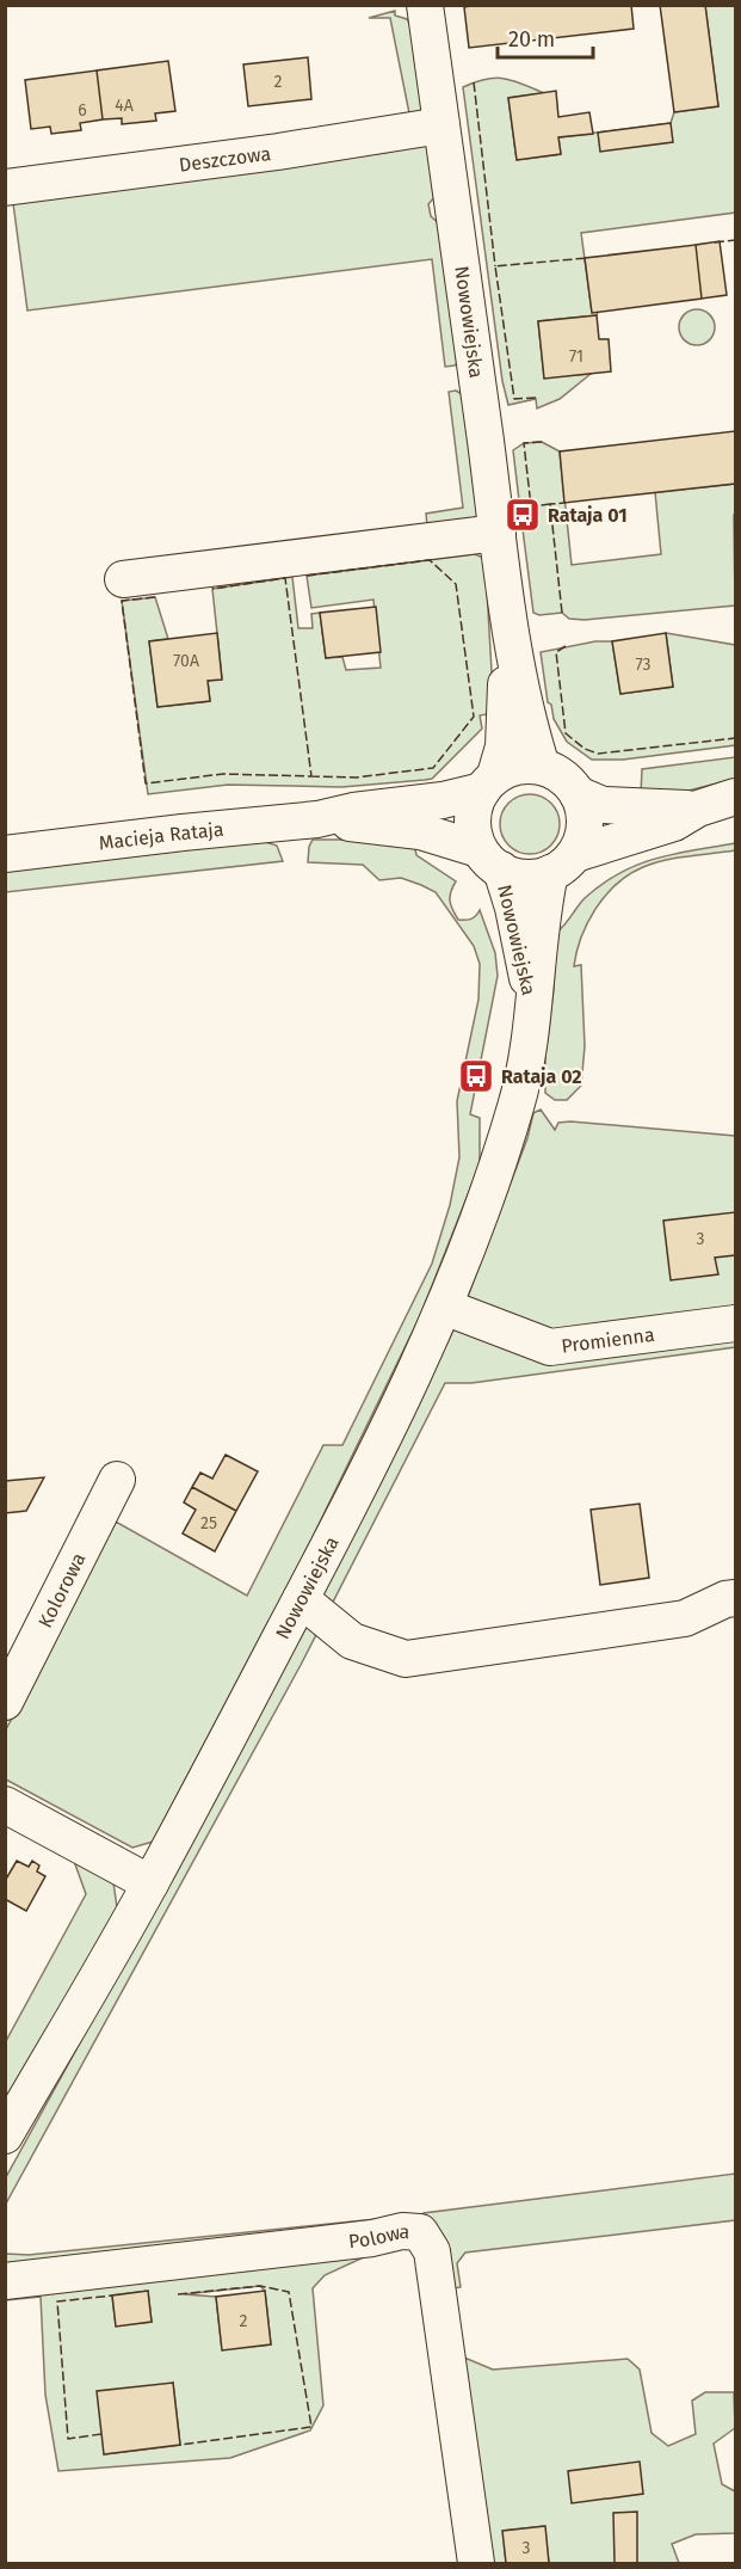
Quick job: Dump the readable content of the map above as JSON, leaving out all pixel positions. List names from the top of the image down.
{
  "streets": {
    "street": [
      "Deszczowa",
      "Nowowiejska",
      "Macieja Rataja",
      "Promienna",
      "Kolorowa",
      "Polowa"
    ]
  },
  "crossings": [
    ["Deszczowa", "Nowowiejska"],
    ["Nowowiejska", "Macieja Rataja"],
    ["Nowowiejska", "Promienna"]
  ],
  "places": {
    "bus stop": ["Rataja 01", "Rataja 02"]
  },
  "house_numbers": [
    "2",
    "4A",
    "6",
    "71",
    "70A",
    "73",
    "3",
    "25",
    "2",
    "3"
  ],
  "scale_bar": "20 m"
}
